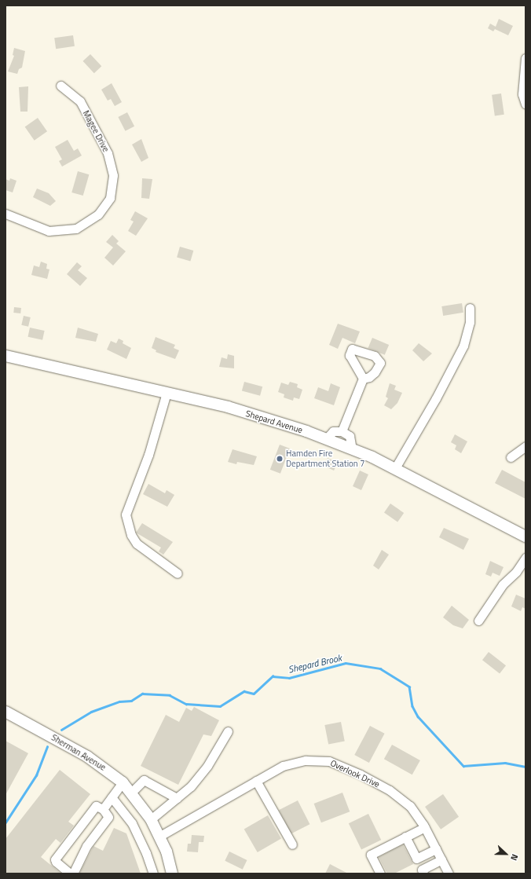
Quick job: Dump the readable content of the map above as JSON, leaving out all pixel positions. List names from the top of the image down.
{
  "streets": {
    "main road": ["Shepard Avenue", "Sherman Avenue"],
    "street": ["Magee Drive", "Overlook Drive"]
  },
  "crossings": [
    ["Sherman Avenue", "Overlook Drive"]
  ],
  "water": ["Shepard Brook"],
  "places": ["Hamden Fire Department Station 7"],
  "north": "right"
}
